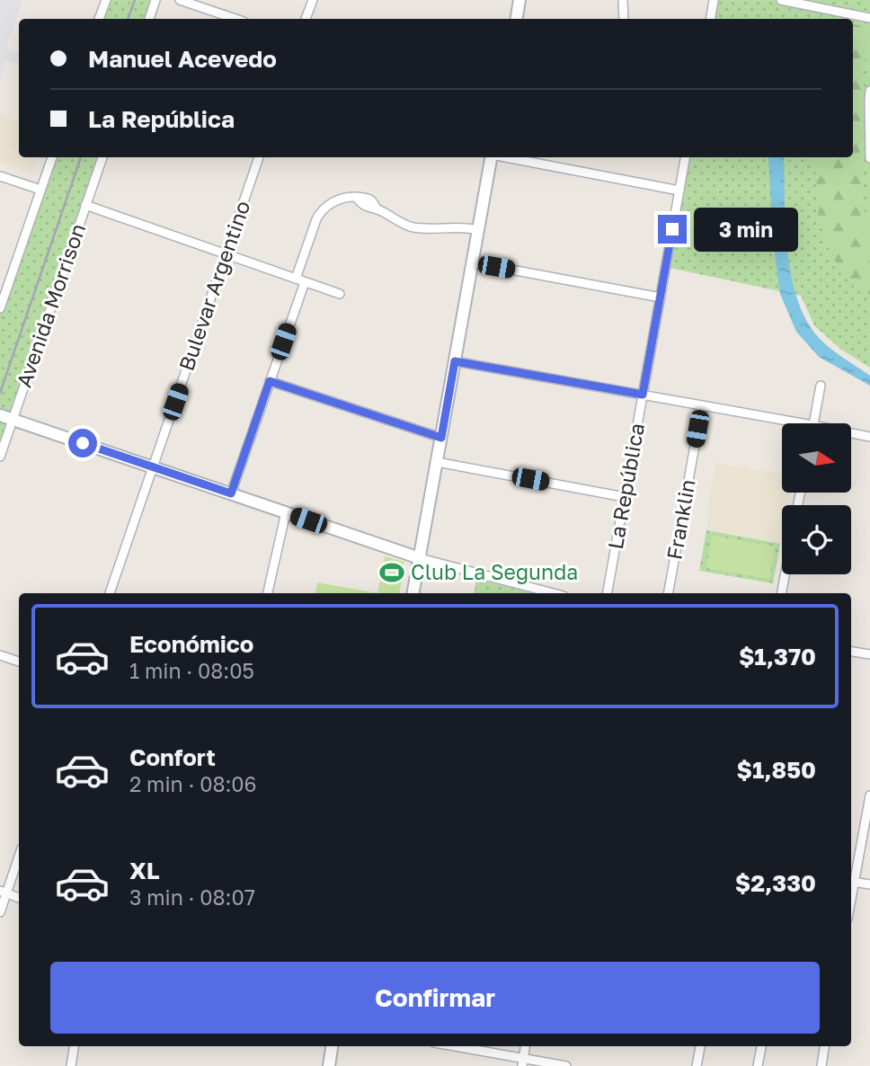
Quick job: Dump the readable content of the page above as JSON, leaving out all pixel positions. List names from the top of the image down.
{
  "streets": {
    "street": [
      "Bulevar Argentino",
      "Avenida Morrison",
      "La República",
      "Franklin"
    ]
  },
  "places": {
    "sports": ["Club La Segunda"]
  },
  "north": "right",
  "page": {
    "banner": ["Manuel Acevedo", "La República"],
    "bubble": "3 min",
    "list": [
      {
        "name": "Económico",
        "note": "1 min · 08:05",
        "value": "$1,370"
      },
      {
        "name": "Confort",
        "note": "2 min · 08:06",
        "value": "$1,850"
      },
      {
        "name": "XL",
        "note": "3 min · 08:07",
        "value": "$2,330"
      }
    ],
    "buttons": "Confirmar"
  }
}
